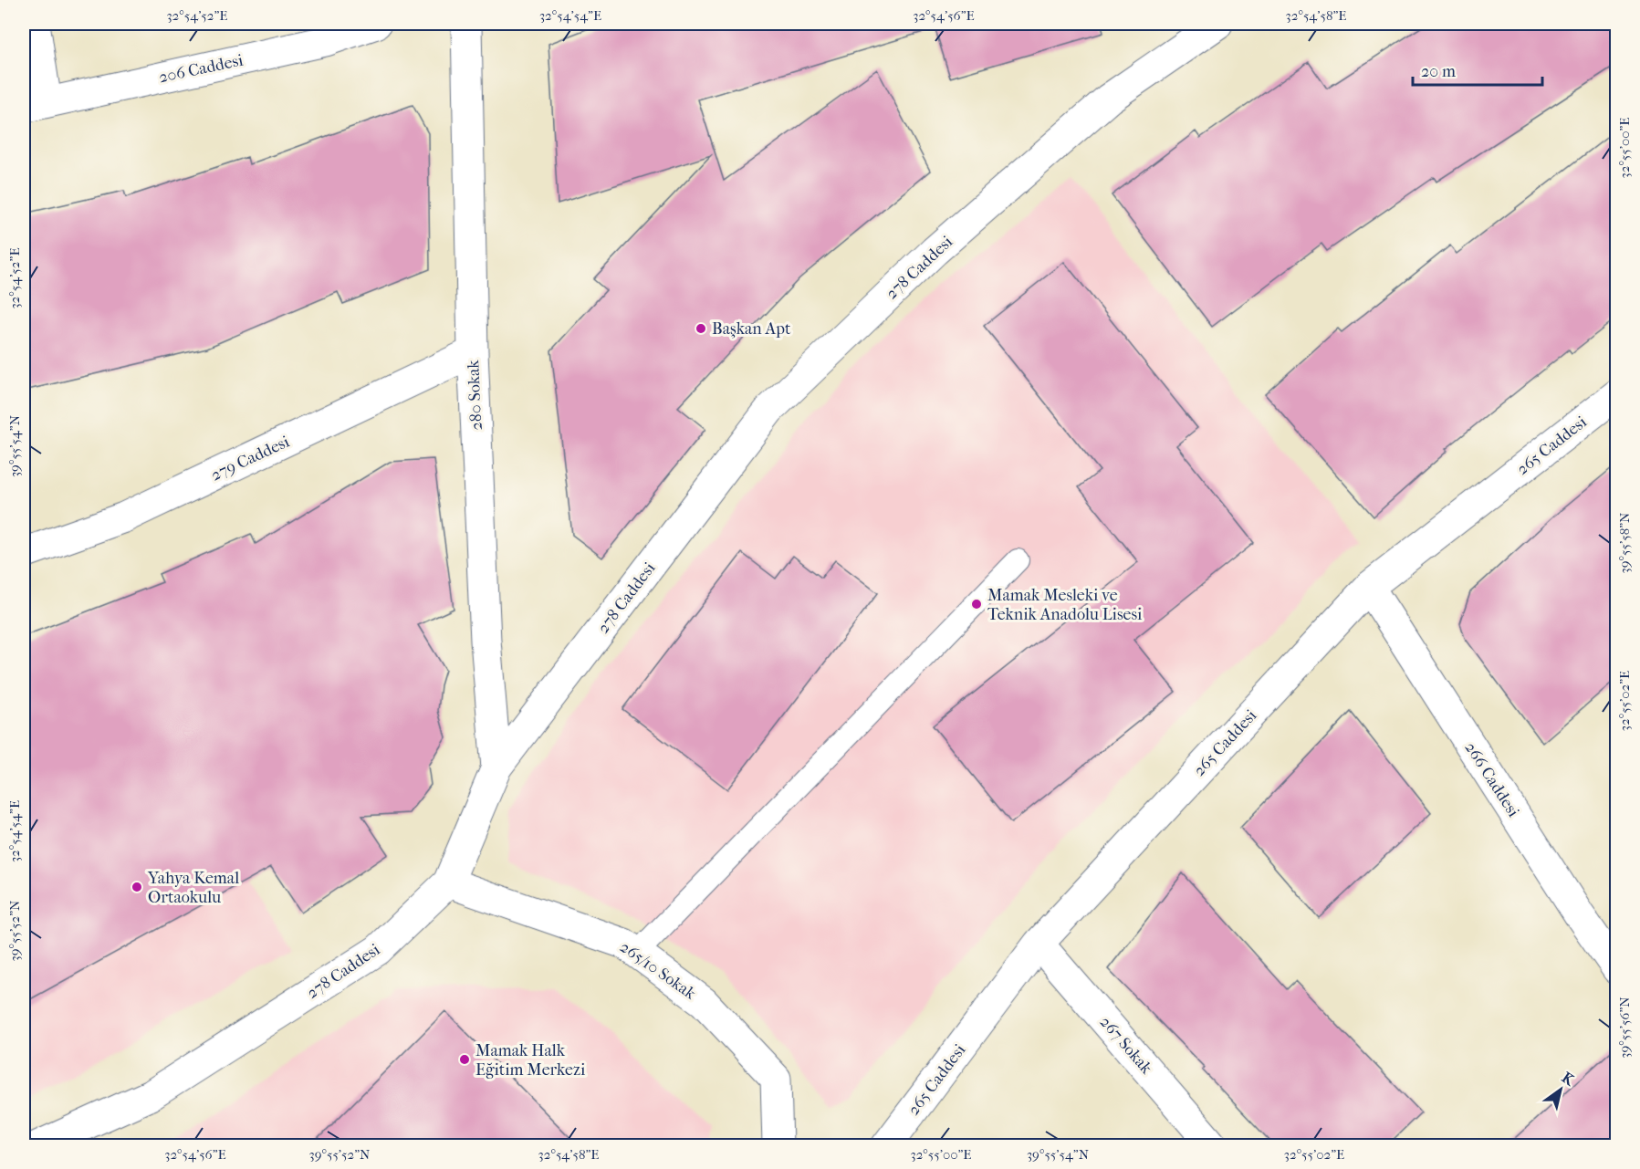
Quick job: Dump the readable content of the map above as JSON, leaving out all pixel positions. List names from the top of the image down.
{
  "streets": {
    "street": [
      "206 Caddesi",
      "278 Caddesi",
      "280 Sokak",
      "265 Caddesi",
      "279 Caddesi",
      "266 Caddesi",
      "265/10 Sokak",
      "267 Sokak"
    ]
  },
  "crossings": [
    ["278 Caddesi", "280 Sokak"],
    ["278 Caddesi", "265/10 Sokak"],
    ["280 Sokak", "279 Caddesi"],
    ["265 Caddesi", "266 Caddesi"],
    ["265 Caddesi", "267 Sokak"]
  ],
  "places": [
    "Başkan Apt",
    "Mamak Mesleki ve Teknik Anadolu Lisesi",
    "Yahya Kemal Ortaokulu",
    "Mamak Halk Eğitim Merkezi"
  ],
  "scale_bar": "20 m",
  "north": "top right",
  "coordinates": [
    "32°54'52\"E",
    "32°54'54\"E",
    "32°54'56\"E",
    "32°54'58\"E",
    "32°55'00\"E",
    "39°55'54\"N",
    "39°55'58\"N",
    "32°55'02\"E",
    "39°55'52\"N",
    "39°55'56\"N"
  ]
}
